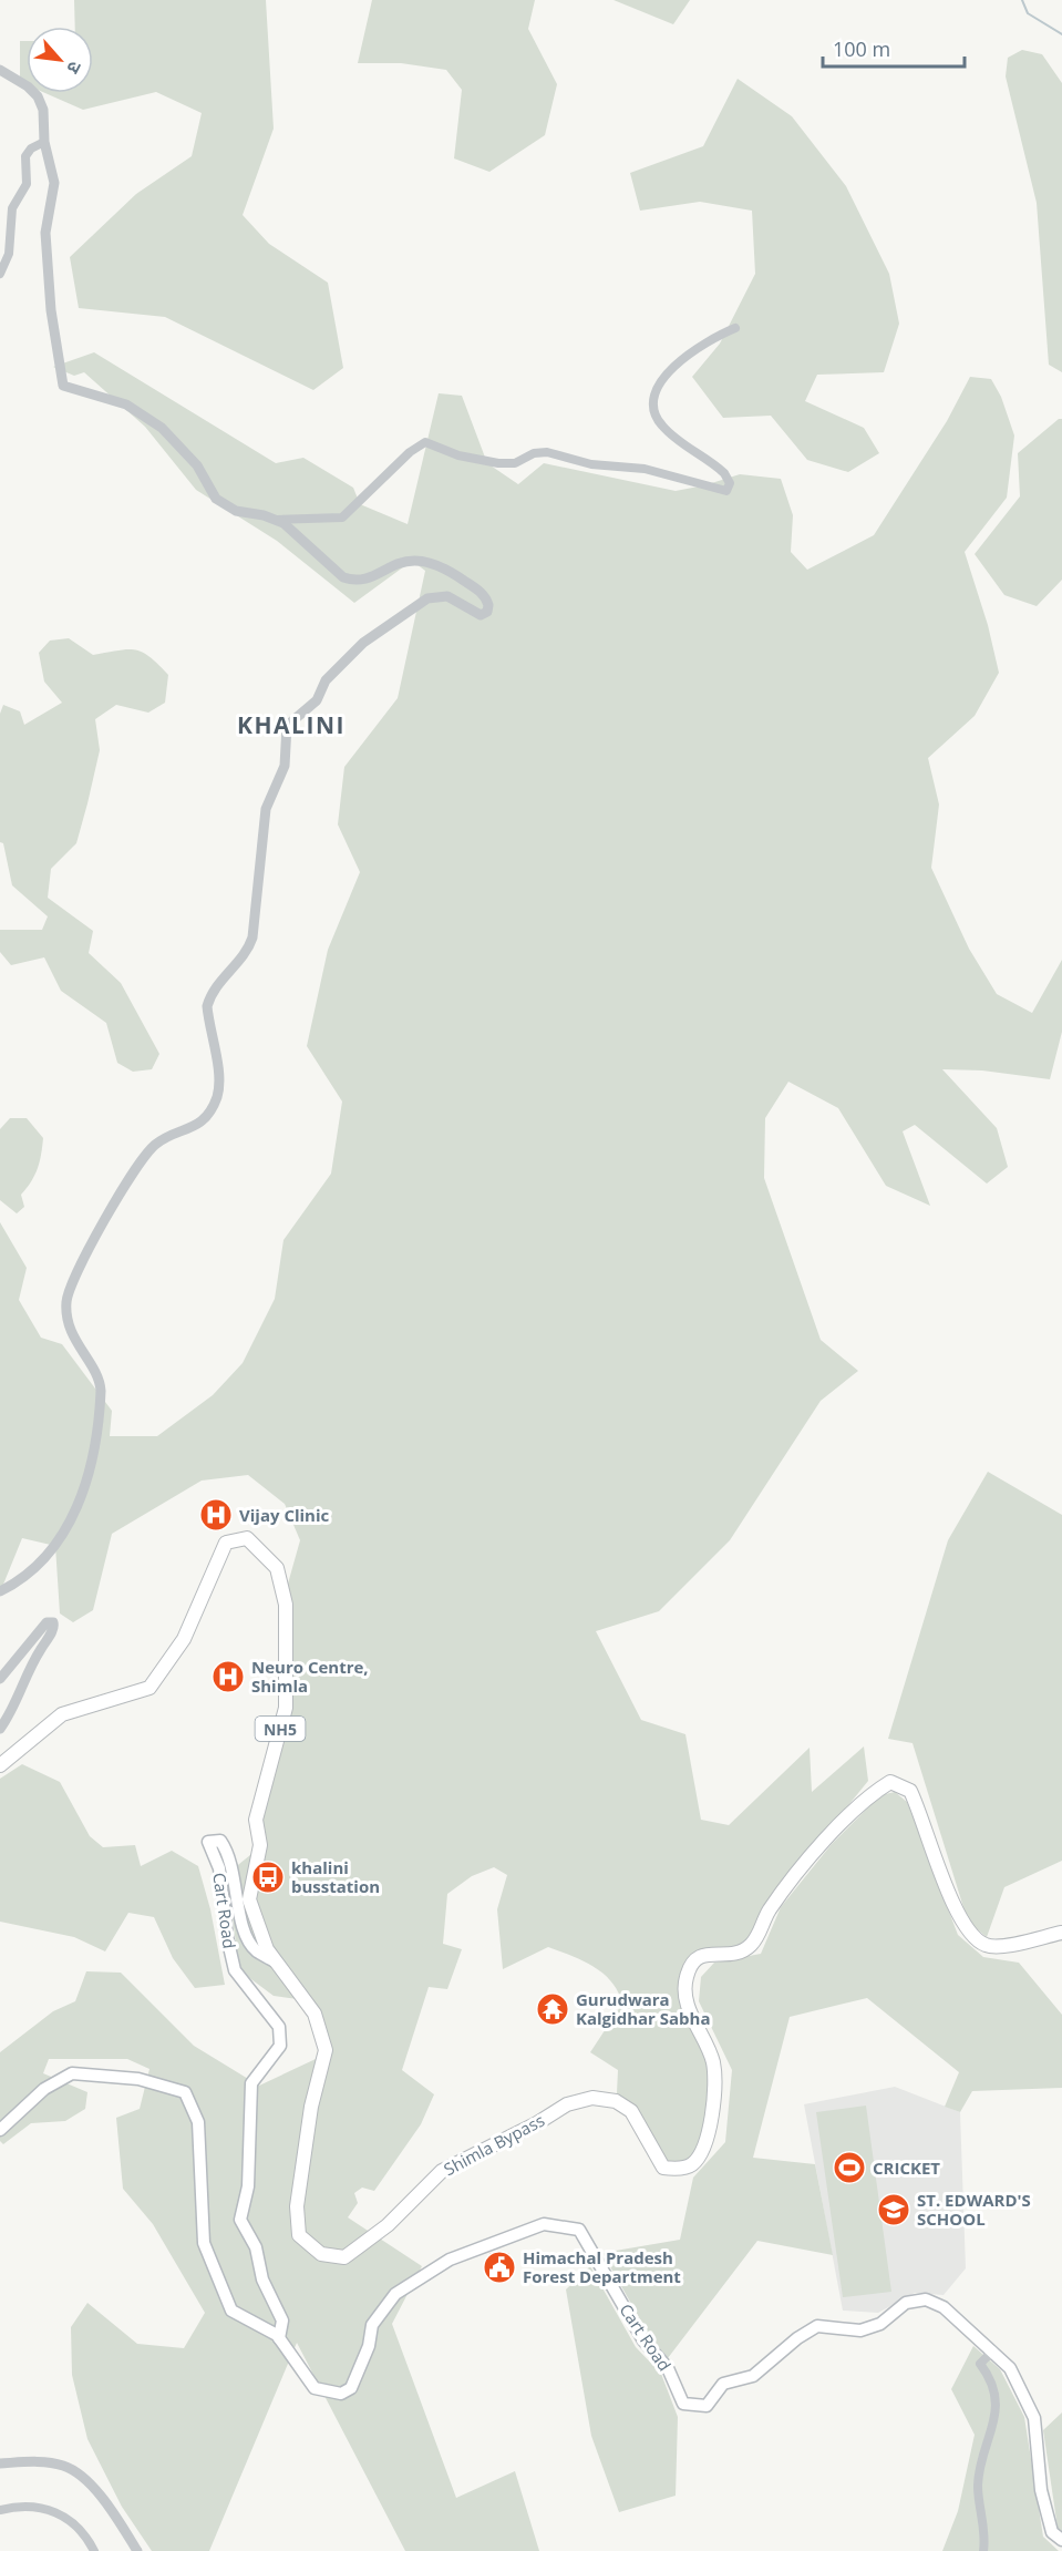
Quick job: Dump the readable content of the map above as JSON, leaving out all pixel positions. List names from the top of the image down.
{
  "streets": {
    "highway": ["NH5", "Shimla Bypass"],
    "main road": ["Cart Road"]
  },
  "crossings": [
    ["Cart Road", "Shimla Bypass"]
  ],
  "districts": ["KHALINI"],
  "places": {
    "hospital": ["Vijay Clinic", "Neuro Centre, Shimla"],
    "bus stop": ["khalini busstation"],
    "temple": ["Gurudwara Kalgidhar Sabha"],
    "sports": ["CRICKET"],
    "school or university": ["ST. EDWARD'S SCHOOL"],
    "public building": ["Himachal Pradesh Forest Department"]
  },
  "scale_bar": "100 m",
  "north": "bottom right"
}
